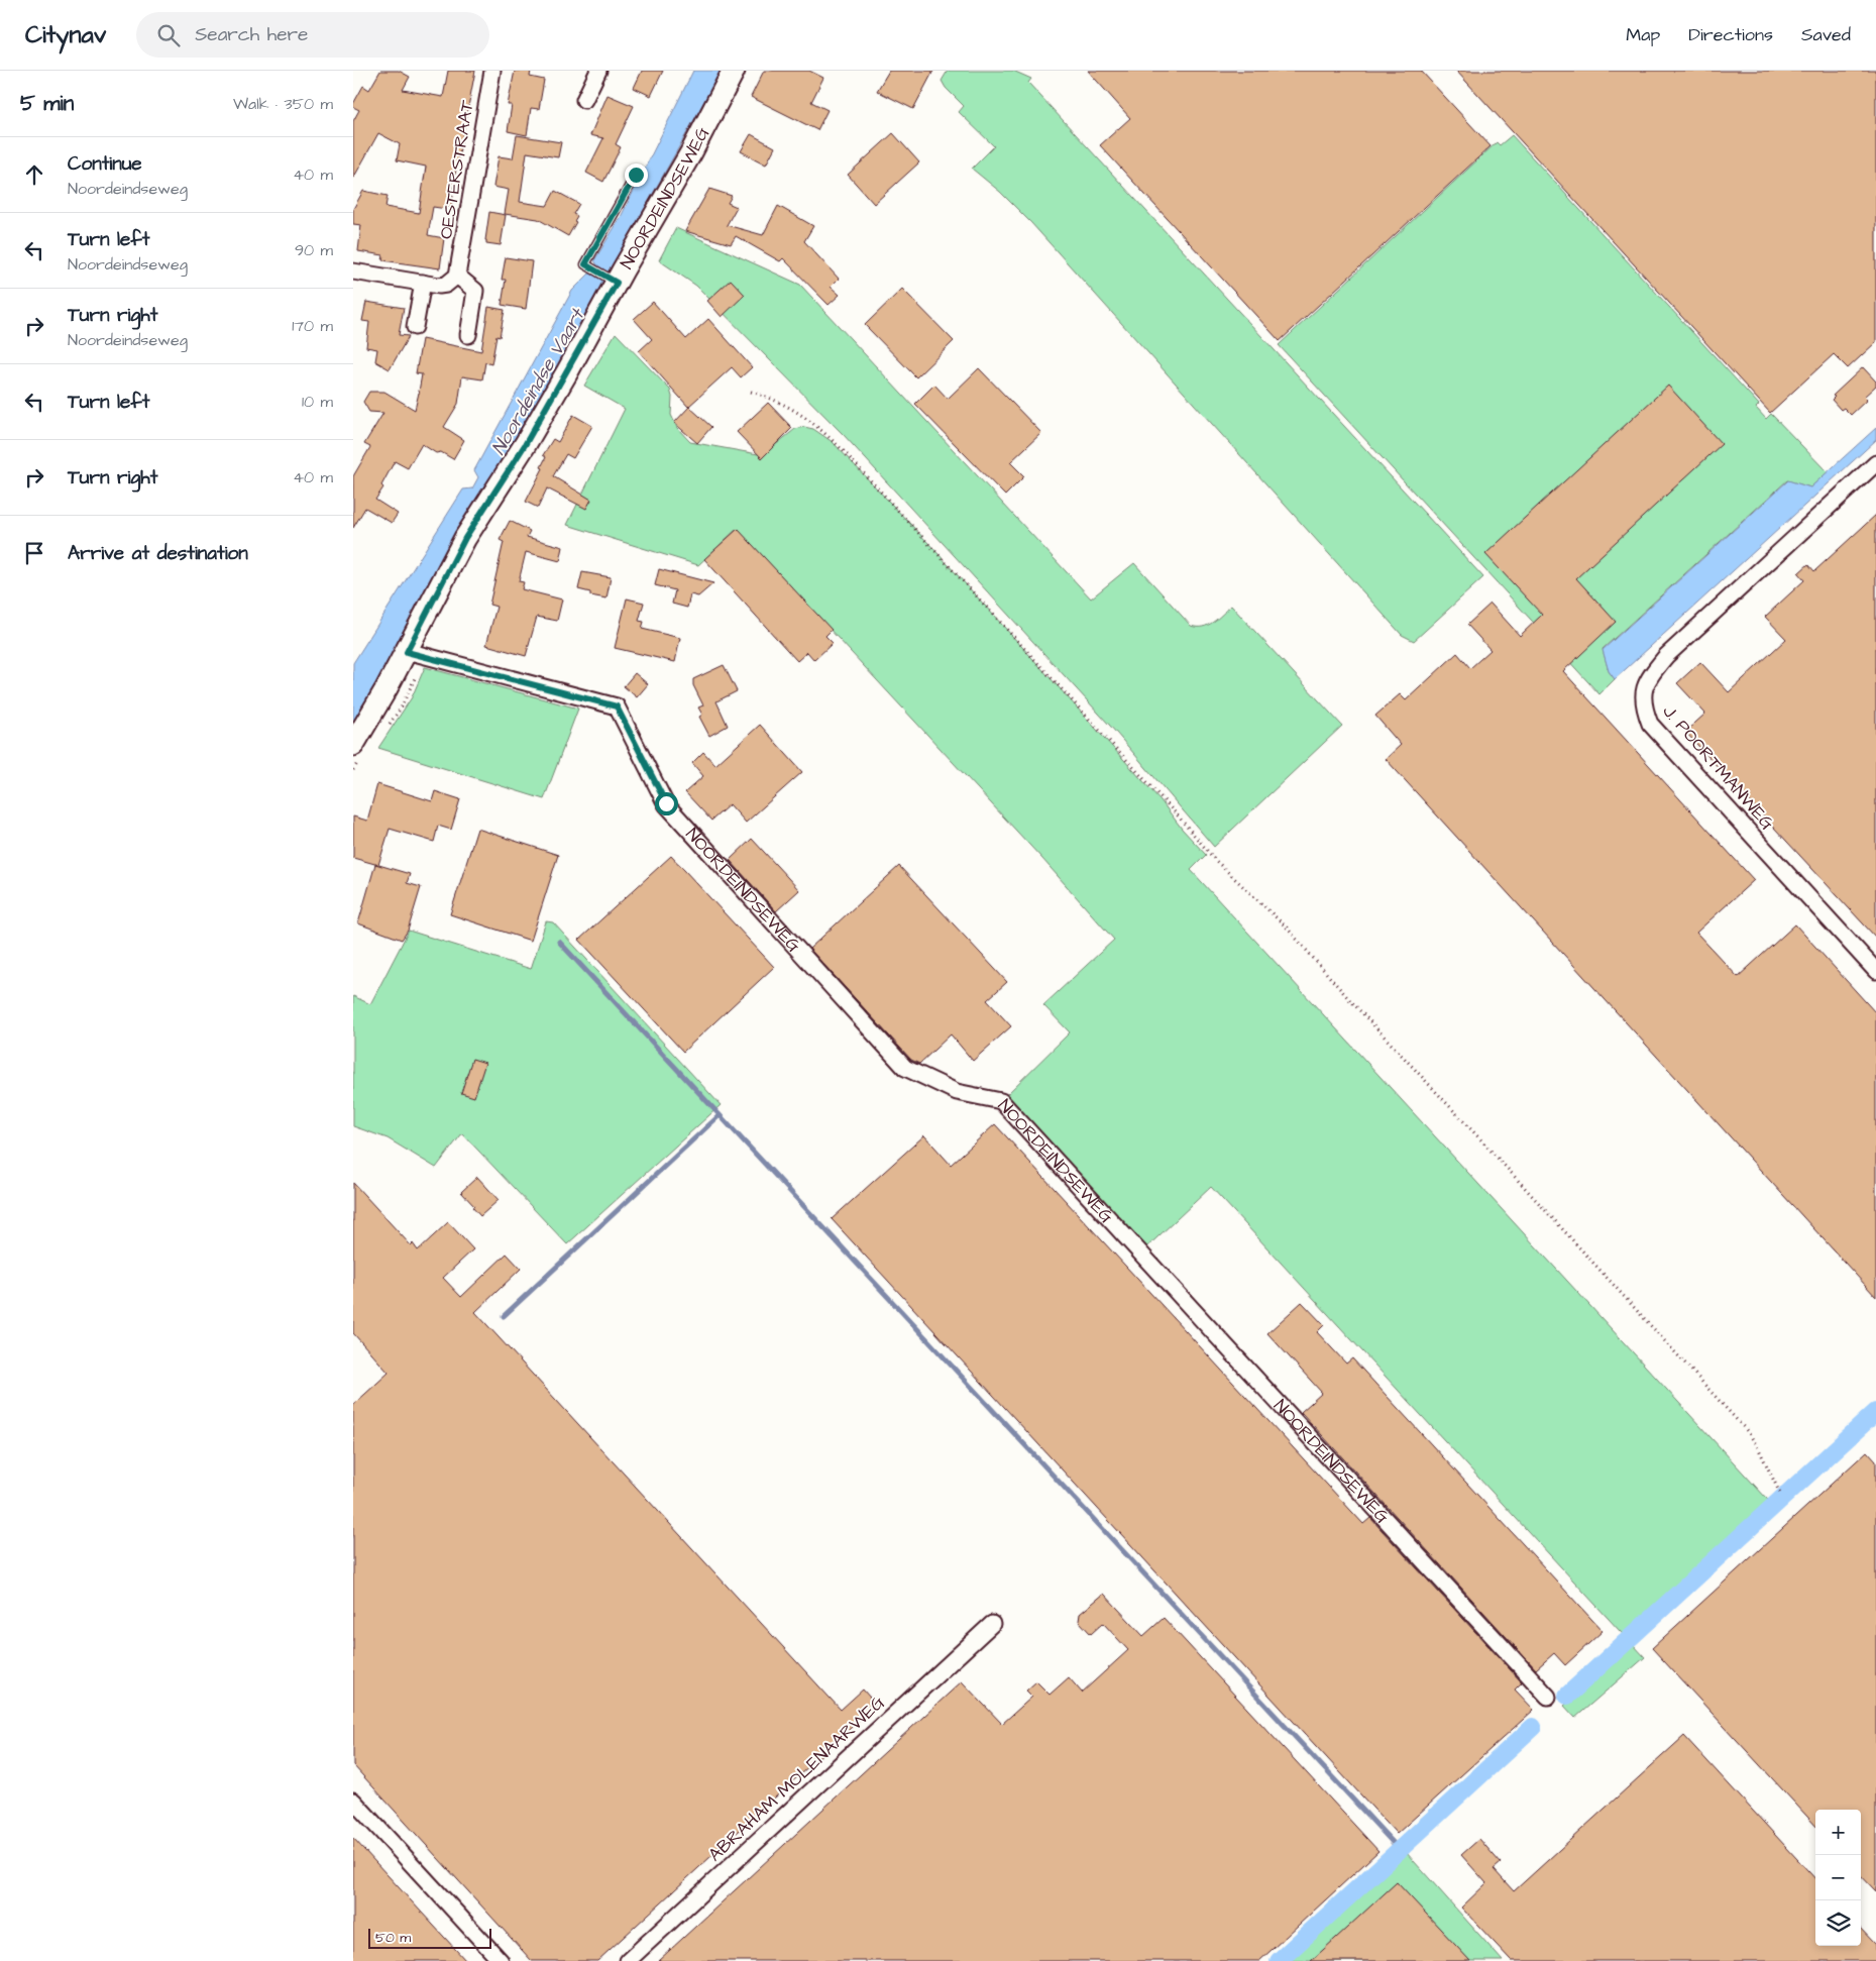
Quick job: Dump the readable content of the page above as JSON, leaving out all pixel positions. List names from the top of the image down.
{
  "streets": {
    "street": [
      "OESTERSTRAAT",
      "NOORDEINDSEWEG",
      "J. POORTMANWEG",
      "ABRAHAM MOLENAARWEG"
    ]
  },
  "water": ["Noordeindse Vaart"],
  "scale_bar": "50 m",
  "page": {
    "header": "Citynav",
    "search": "Search here",
    "nav": ["Map", "Directions", "Saved"],
    "heading": ["5 min", "Walk · 350 m"],
    "list": [
      ["Continue", "Noordeindseweg", "40 m"],
      ["Turn left", "Noordeindseweg", "90 m"],
      ["Turn right", "Noordeindseweg", "170 m"],
      ["Turn left", "10 m"],
      ["Turn right", "40 m"],
      "Arrive at destination"
    ],
    "map_buttons": ["+", "−"],
    "scale": "50 m"
  }
}
